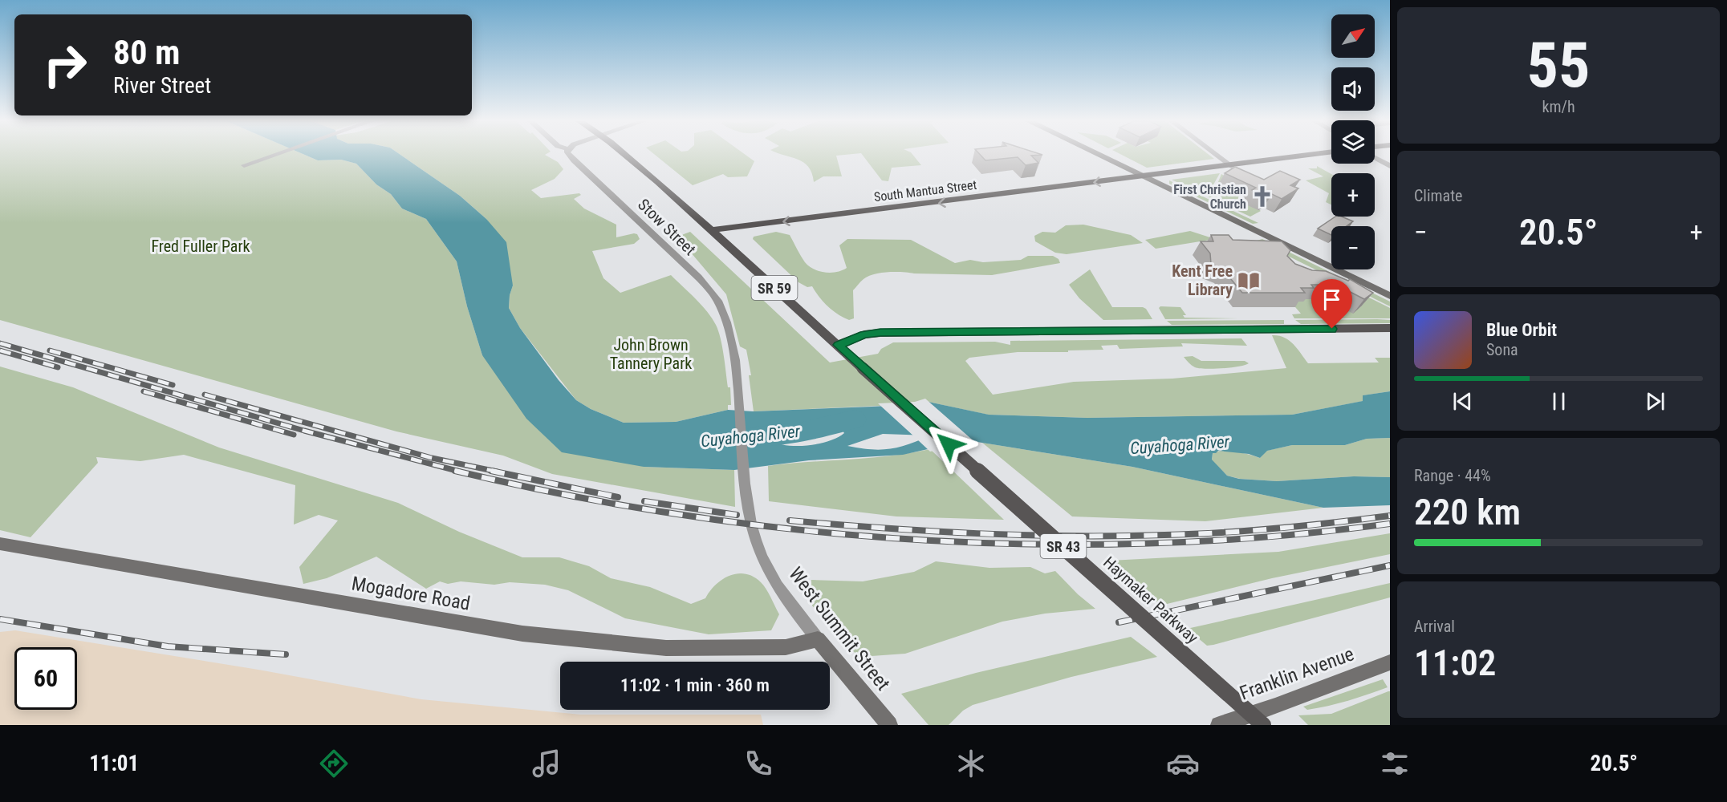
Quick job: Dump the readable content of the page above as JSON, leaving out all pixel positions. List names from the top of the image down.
{
  "streets": {
    "main road": [
      "South Mantua Street",
      "SR 59",
      "SR 43",
      "Haymaker Parkway"
    ],
    "street": [
      "Stow Street",
      "Mogadore Road",
      "West Summit Street",
      "Franklin Avenue"
    ]
  },
  "crossings": [
    ["South Mantua Street", "Haymaker Parkway"],
    ["Stow Street", "West Summit Street"],
    ["Mogadore Road", "West Summit Street"]
  ],
  "one_way": ["South Mantua Street"],
  "water": ["Cuyahoga River"],
  "parks": ["Fred Fuller Park", "John Brown Tannery Park"],
  "places": {
    "church": ["First Christian Church"],
    "library": ["Kent Free Library"]
  },
  "north": "top right",
  "page": {
    "tile": [
      ["55", "km/h"],
      "Climate",
      ["Range · 44%", "220 km"],
      ["Arrival", "11:02"]
    ],
    "map_buttons": ["+", "−"],
    "turn": ["80 m", "River Street"],
    "heat": ["−", "20.5°", "+"],
    "song": ["Blue Orbit", "Sona"],
    "limit": "60",
    "trip": "11:02 · 1 min · 360 m",
    "tabs": ["11:01", "20.5°"]
  }
}
